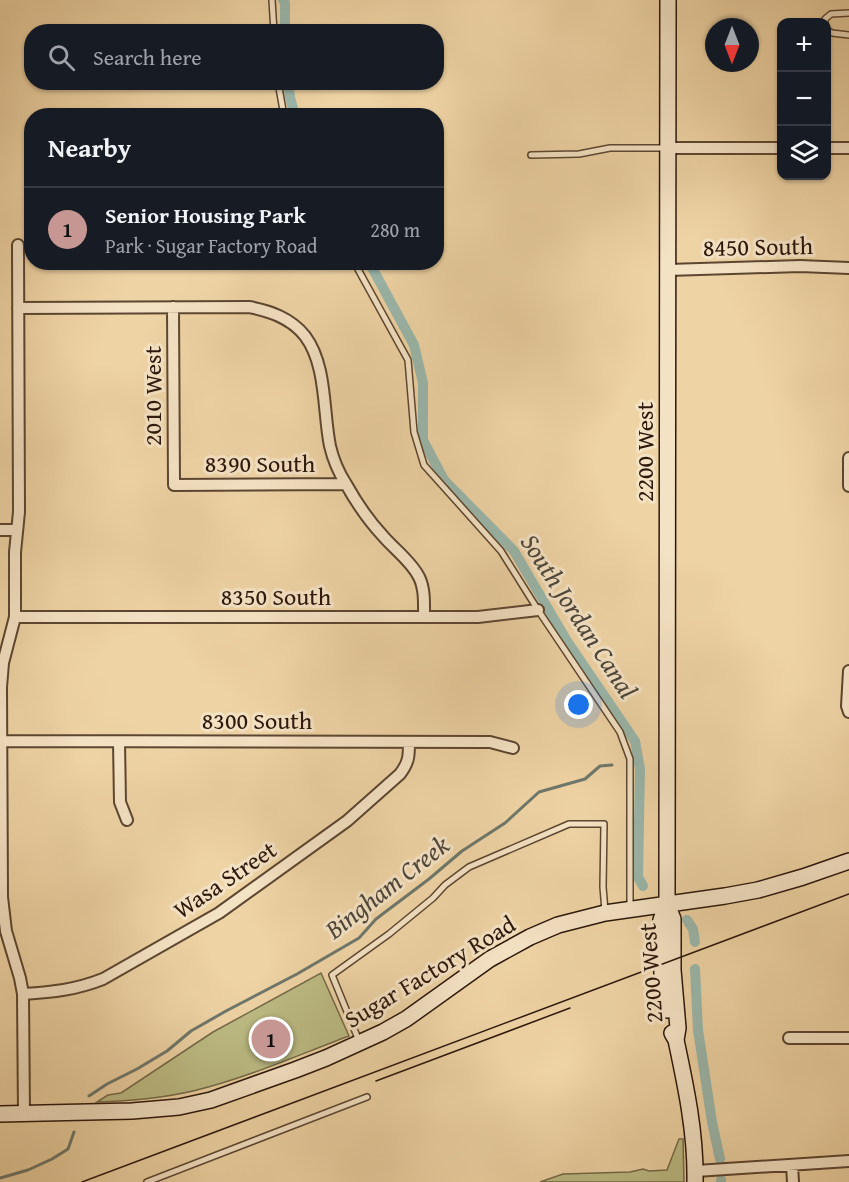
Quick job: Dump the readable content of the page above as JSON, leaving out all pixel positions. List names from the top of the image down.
{
  "streets": {
    "street": [
      "8450 South",
      "2010 West",
      "2200 West",
      "8390 South",
      "8350 South",
      "8300 South",
      "Wasa Street",
      "Sugar Factory Road"
    ]
  },
  "crossings": [
    ["8450 South", "2200 West"],
    ["2010 West", "8390 South"],
    ["2200 West", "Sugar Factory Road"],
    ["8300 South", "Wasa Street"]
  ],
  "water": ["South Jordan Canal", "Bingham Creek"],
  "north": "bottom",
  "page": {
    "map_buttons": ["+", "−"],
    "search": "Search here",
    "heading": "Nearby",
    "list": [
      {
        "mark": "1",
        "name": "Senior Housing Park",
        "note": "Park · Sugar Factory Road",
        "value": "280 m"
      }
    ],
    "pins": "1"
  }
}
